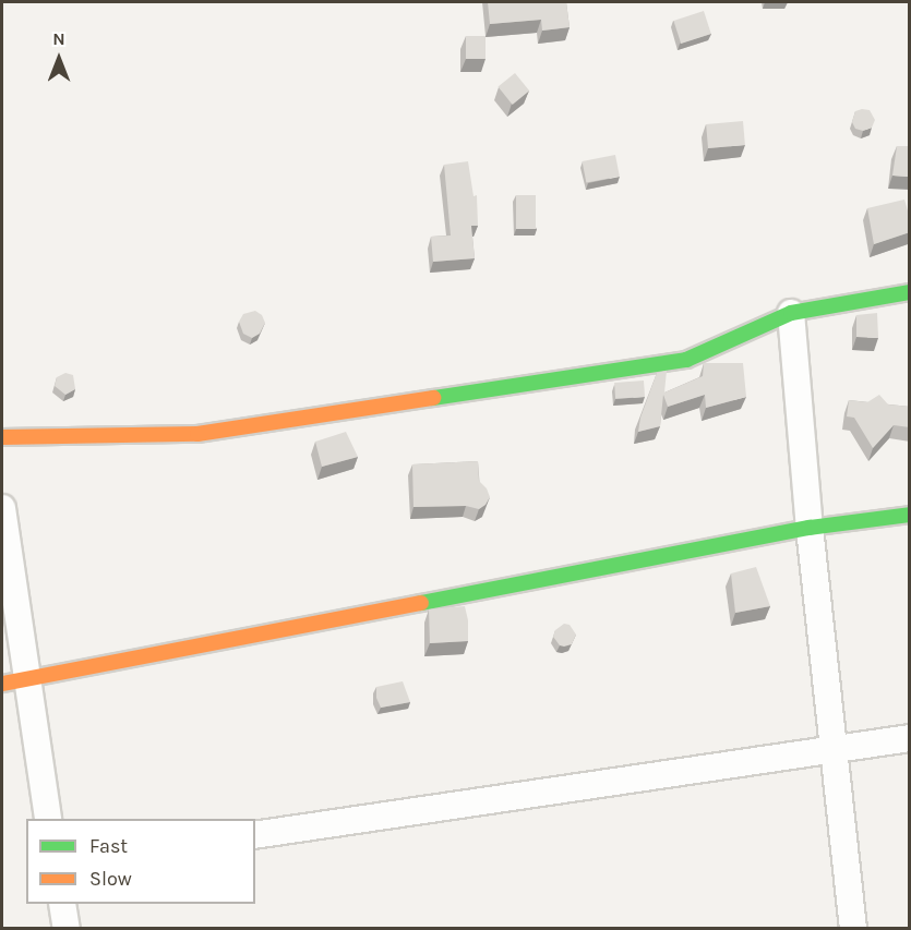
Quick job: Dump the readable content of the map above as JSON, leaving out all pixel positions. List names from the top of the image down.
{
  "legend": ["Fast", "Slow"],
  "north": "top"
}
